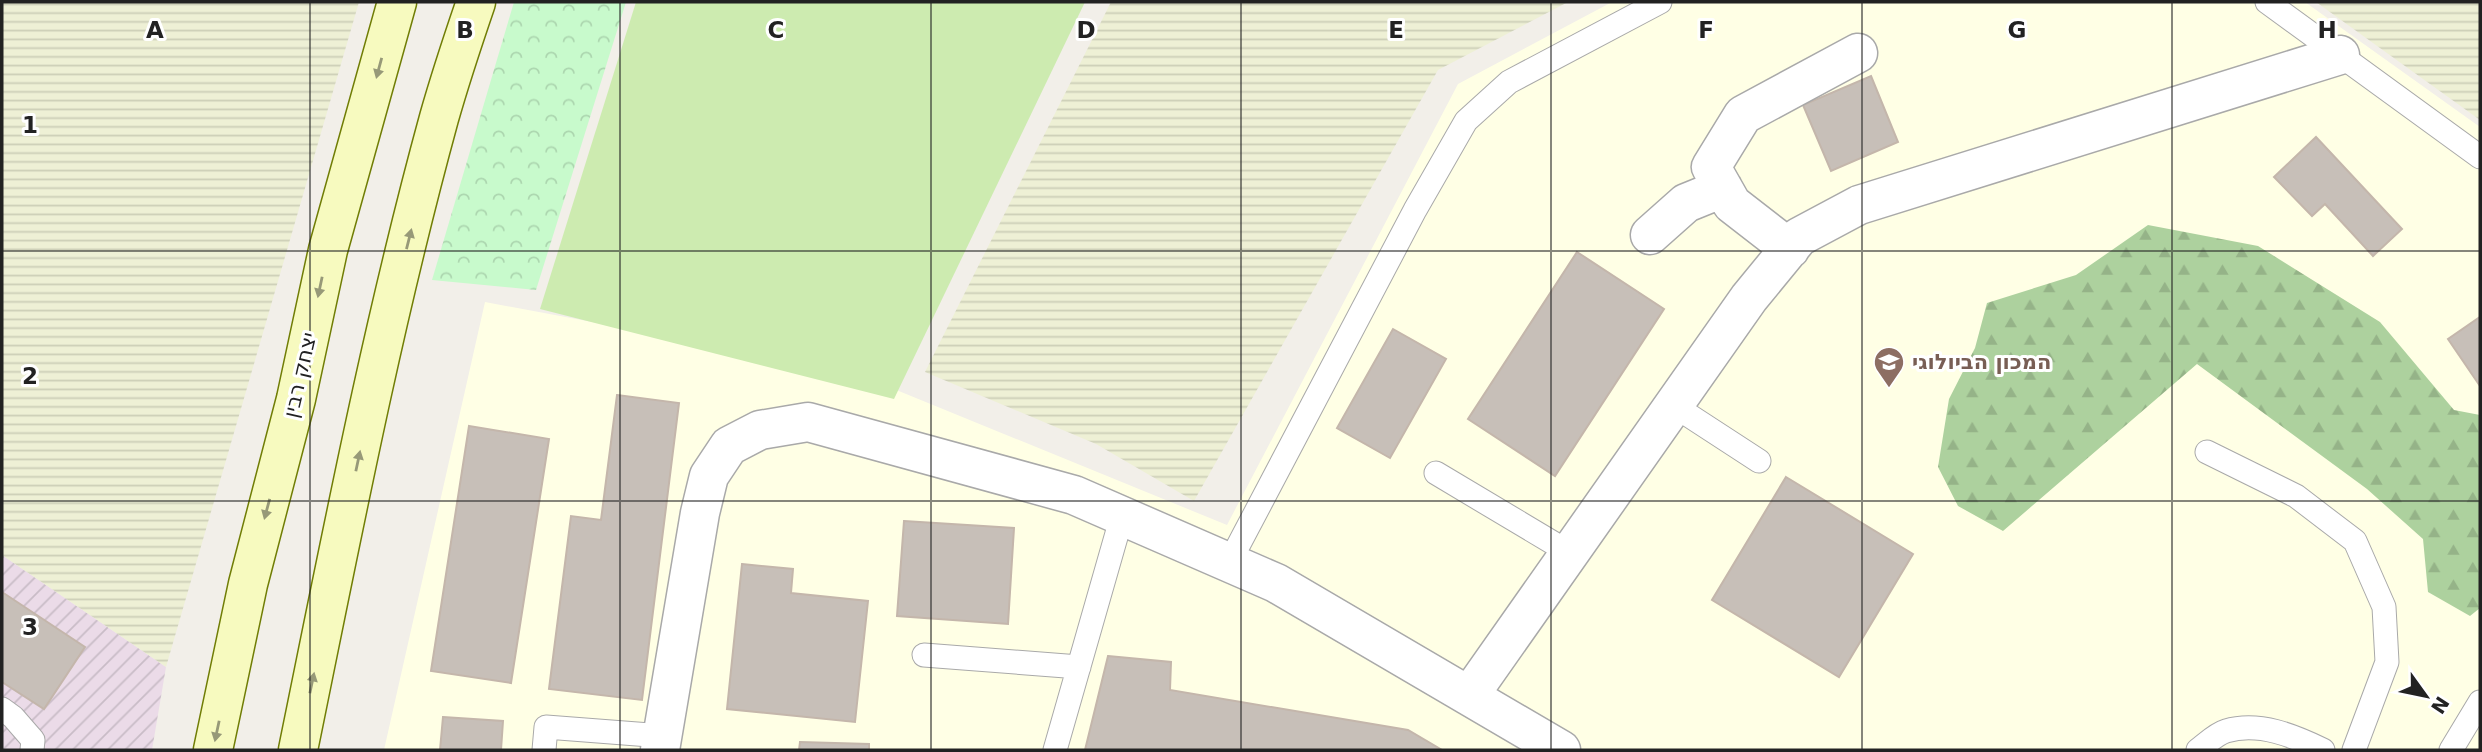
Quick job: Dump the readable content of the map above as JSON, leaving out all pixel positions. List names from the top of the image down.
{
  "streets": {
    "main road": ["יצחק רבין"]
  },
  "places": {
    "school or university": ["המכון הביולוגי"]
  },
  "north": "bottom right",
  "grid": {
    "columns": [
      "A",
      "B",
      "C",
      "D",
      "E",
      "F",
      "G",
      "H"
    ],
    "rows": ["1", "2", "3"]
  }
}
